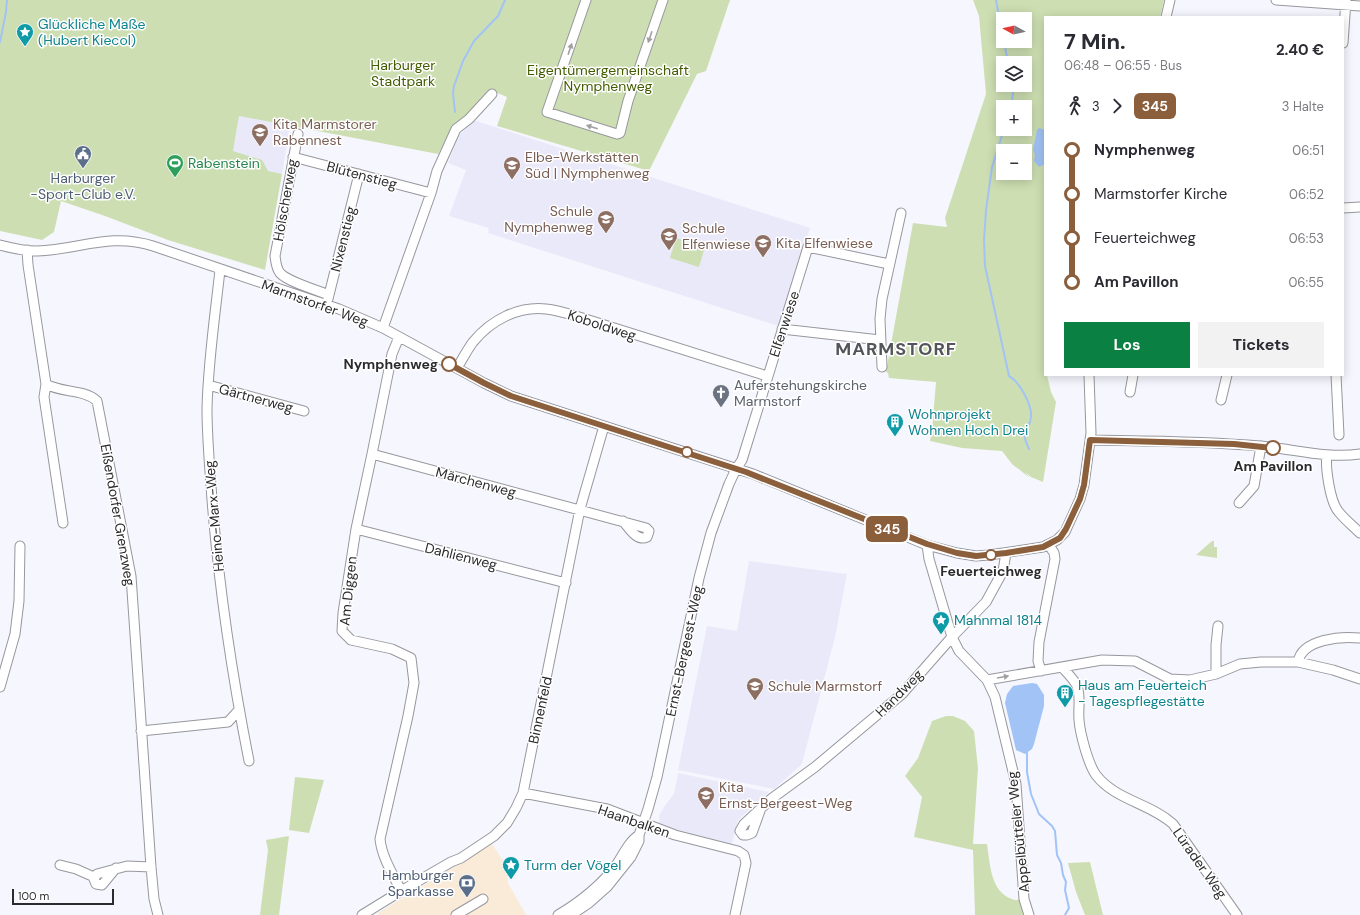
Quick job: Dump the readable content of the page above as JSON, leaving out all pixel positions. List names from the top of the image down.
{
  "streets": {
    "street": [
      "Blütenstieg",
      "Hölscherweg",
      "Nixenstieg",
      "Marmstorfer Weg",
      "Elfenwiese",
      "Koboldweg",
      "Gärtnerweg",
      "Märchenweg",
      "Eißendorfer Grenzweg",
      "Heino-Marx-Weg",
      "Dahlienweg",
      "Am Diggen",
      "Ernst-Bergeest-Weg",
      "Handweg",
      "Binnenfeld",
      "Haanbalken",
      "Appelbütteler Weg",
      "Lürader Weg"
    ]
  },
  "crossings": [
    ["Blütenstieg", "Hölscherweg"],
    ["Blütenstieg", "Nixenstieg"],
    ["Hölscherweg", "Marmstorfer Weg"],
    ["Nixenstieg", "Marmstorfer Weg"],
    ["Marmstorfer Weg", "Elfenwiese"],
    ["Marmstorfer Weg", "Koboldweg"],
    ["Marmstorfer Weg", "Heino-Marx-Weg"],
    ["Marmstorfer Weg", "Am Diggen"],
    ["Marmstorfer Weg", "Ernst-Bergeest-Weg"],
    ["Marmstorfer Weg", "Handweg"],
    ["Marmstorfer Weg", "Binnenfeld"],
    ["Elfenwiese", "Koboldweg"],
    ["Elfenwiese", "Ernst-Bergeest-Weg"],
    ["Gärtnerweg", "Heino-Marx-Weg"],
    ["Märchenweg", "Am Diggen"],
    ["Märchenweg", "Binnenfeld"],
    ["Dahlienweg", "Am Diggen"],
    ["Dahlienweg", "Binnenfeld"],
    ["Am Diggen", "Binnenfeld"],
    ["Ernst-Bergeest-Weg", "Haanbalken"],
    ["Binnenfeld", "Haanbalken"]
  ],
  "districts": ["MARMSTORF"],
  "parks": ["Harburger Stadtpark", "Eigentümergemeinschaft Nymphenweg"],
  "places": {
    "place": ["Glückliche Maße (Hubert Kiecol)", "Mahnmal 1814", "Turm der Vögel"],
    "school or university": [
      "Kita Marmstorer Rabennest",
      "Elbe-Werkstätten Süd | Nymphenweg",
      "Schule Nymphenweg",
      "Schule Elfenwiese",
      "Kita Elfenwiese",
      "Schule Marmstorf",
      "Kita Ernst-Bergeest-Weg"
    ],
    "public building": ["Harburger -Sport-Club e.V."],
    "sports": ["Rabenstein"],
    "other": ["Nymphenweg", "Am Pavillon", "Feuerteichweg"],
    "church": ["Auferstehungskirche Marmstorf"],
    "building": ["Wohnprojekt Wohnen Hoch Drei", "Haus am Feuerteich - Tagespflegestätte"],
    "bank": ["Hamburger Sparkasse"]
  },
  "lines": ["bus line 345"],
  "scale_bar": "100 m",
  "north": "left",
  "page": {
    "on_map": "345",
    "map_buttons": ["+", "−"],
    "heading": ["7 Min.", "06:48 – 06:55 · Bus", "2.40 €"],
    "legs": ["3", "345", "3 Halte"],
    "list": [
      {
        "name": "Nymphenweg",
        "value": "06:51"
      },
      {
        "name": "Marmstorfer Kirche",
        "value": "06:52"
      },
      {
        "name": "Feuerteichweg",
        "value": "06:53"
      },
      {
        "name": "Am Pavillon",
        "value": "06:55"
      }
    ],
    "buttons": ["Los", "Tickets"],
    "scale": "100 m"
  }
}
